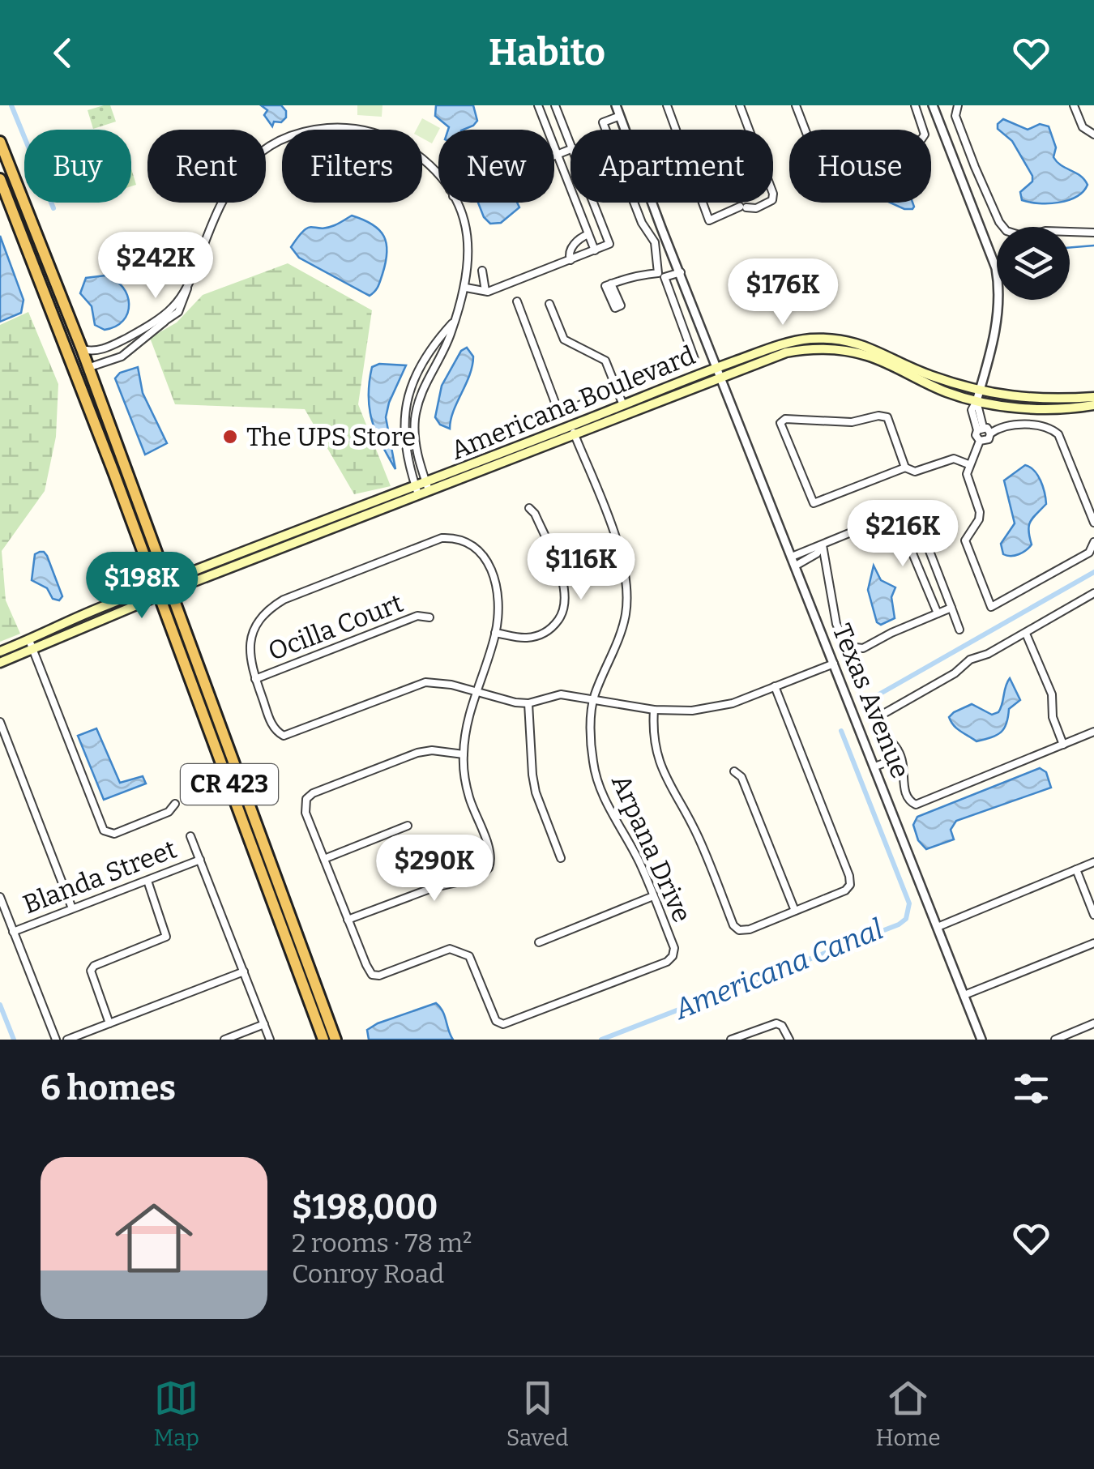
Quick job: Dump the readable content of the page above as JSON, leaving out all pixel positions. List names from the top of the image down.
{
  "streets": {
    "highway": ["CR 423"],
    "main road": ["Americana Boulevard"],
    "street": [
      "Ocilla Court",
      "Texas Avenue",
      "Arpana Drive",
      "Blanda Street"
    ]
  },
  "crossings": [
    ["Americana Boulevard", "Texas Avenue"],
    ["Americana Boulevard", "CR 423"],
    ["Americana Boulevard", "Arpana Drive"]
  ],
  "water": ["Americana Canal"],
  "places": ["The UPS Store"],
  "page": {
    "header": "Habito",
    "chip": [
      "Buy",
      "Rent",
      "Filters",
      "New",
      "Apartment",
      "House"
    ],
    "price": [
      "$242K",
      "$176K",
      "$216K",
      "$116K",
      "$198K",
      "$290K"
    ],
    "heading": "6 homes",
    "list": [
      {
        "name": "$198,000",
        "note": "2 rooms · 78 m² · Conroy Road"
      }
    ],
    "tabs": ["Map", "Saved", "Home"]
  }
}
